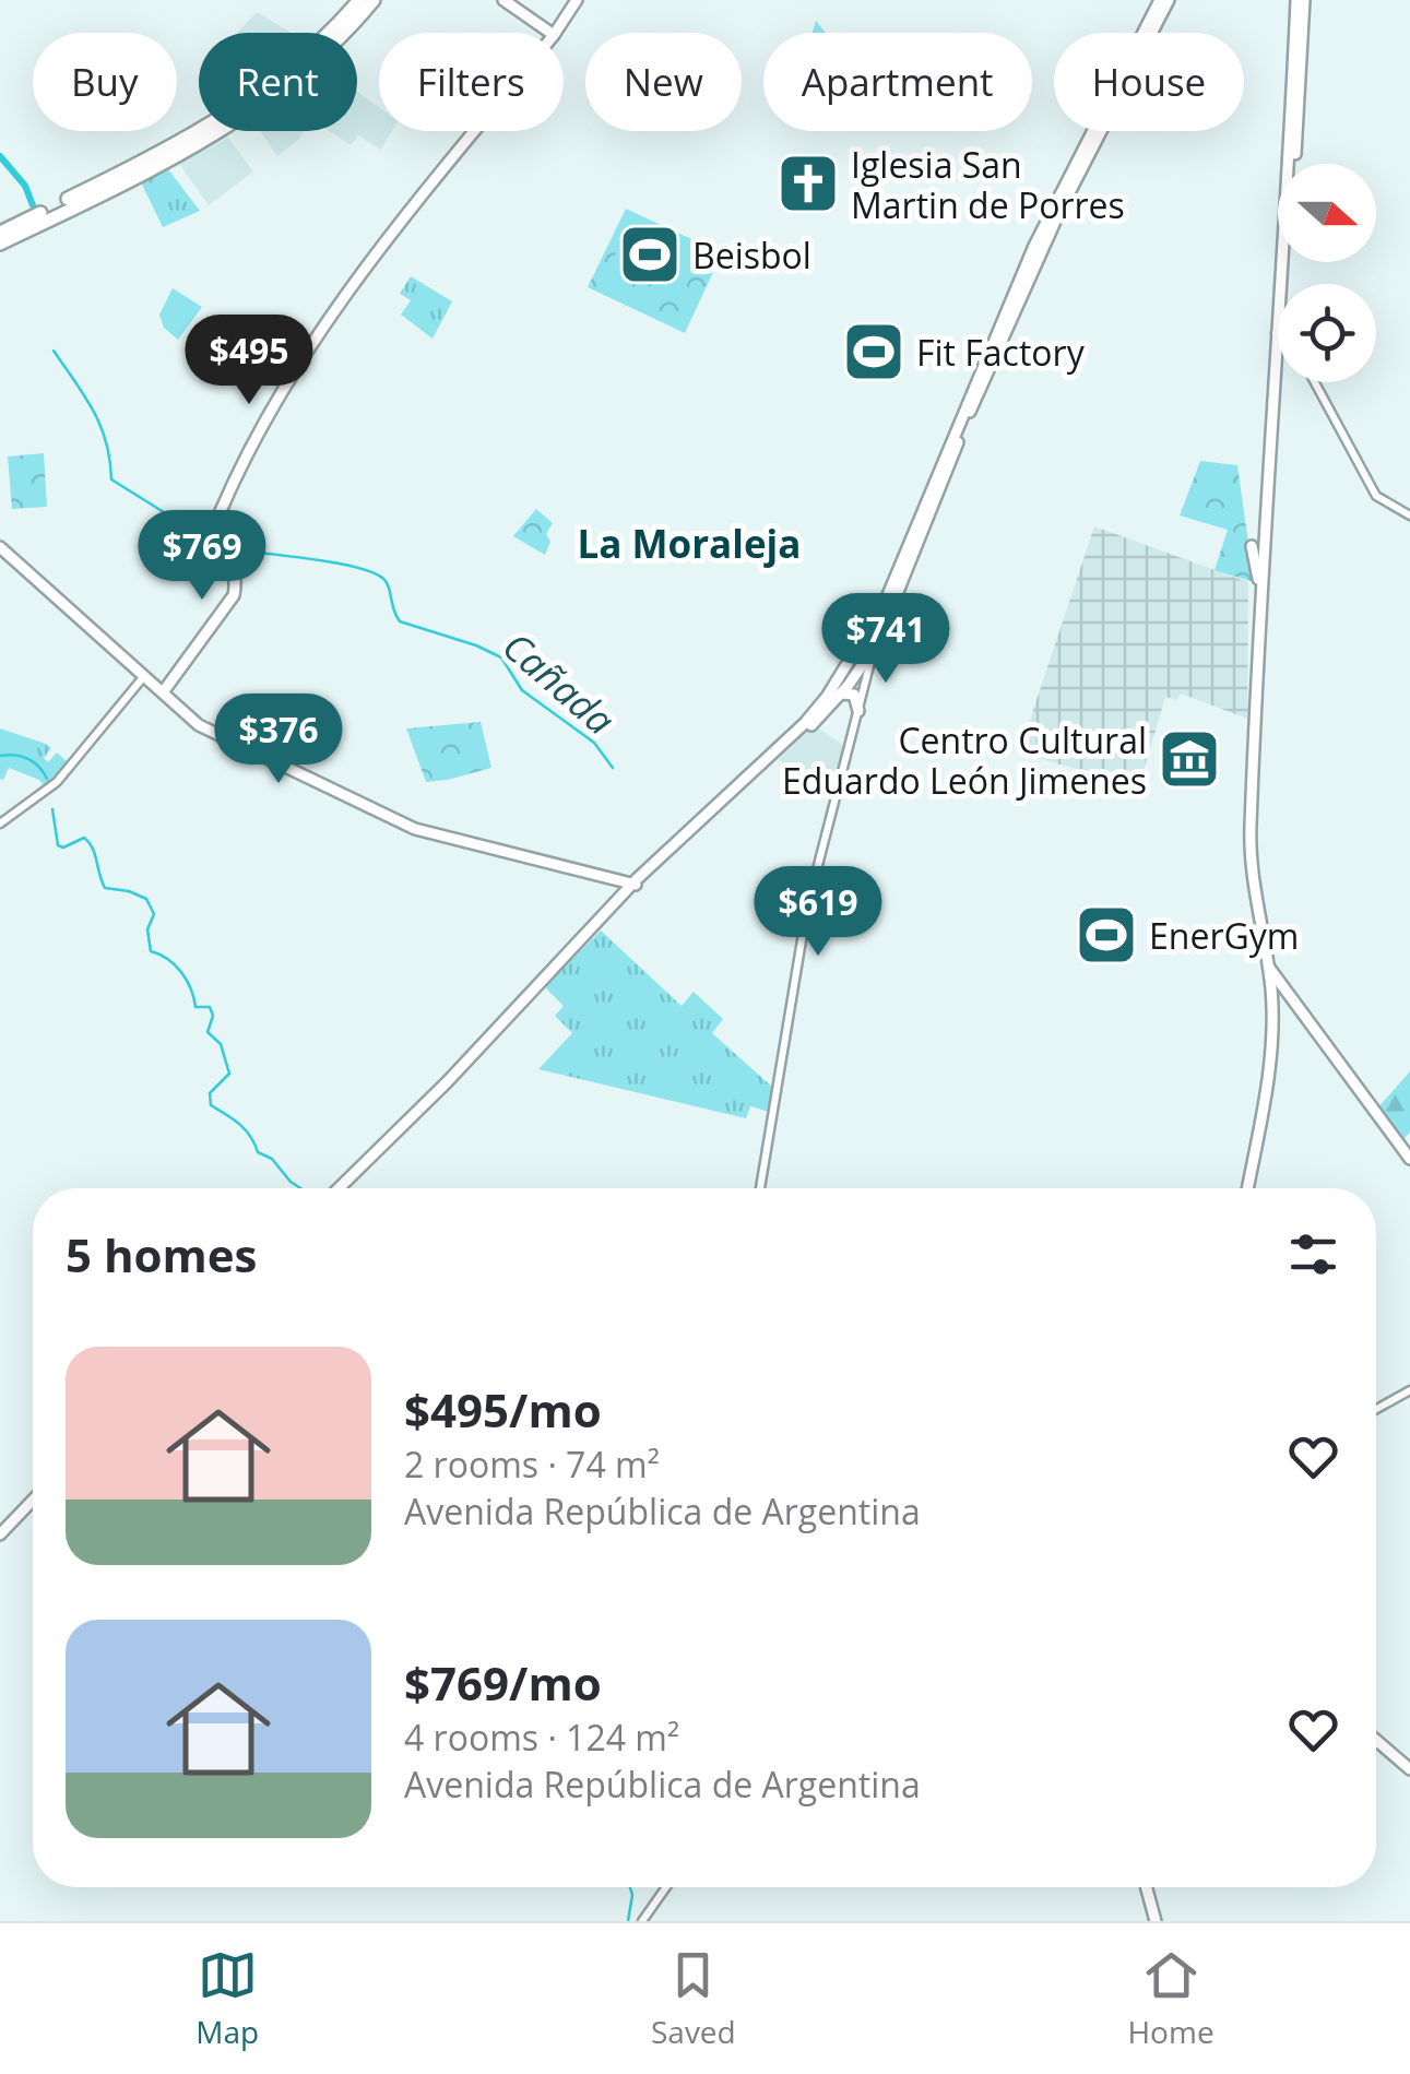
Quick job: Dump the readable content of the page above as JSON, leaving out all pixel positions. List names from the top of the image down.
{
  "districts": ["La Moraleja"],
  "water": ["Cañada"],
  "places": {
    "church": ["Iglesia San Martin de Porres"],
    "sports": ["Beisbol", "Fit Factory", "EnerGym"],
    "museum": ["Centro Cultural Eduardo León Jimenes"]
  },
  "north": "right",
  "page": {
    "chip": [
      "Buy",
      "Rent",
      "Filters",
      "New",
      "Apartment",
      "House"
    ],
    "price": [
      "$495",
      "$769",
      "$741",
      "$376",
      "$619"
    ],
    "heading": "5 homes",
    "list": [
      {
        "name": "$495/mo",
        "note": "2 rooms · 74 m² · Avenida República de Argentina"
      },
      {
        "name": "$769/mo",
        "note": "4 rooms · 124 m² · Avenida República de Argentina"
      }
    ],
    "tabs": ["Map", "Saved", "Home"]
  }
}
